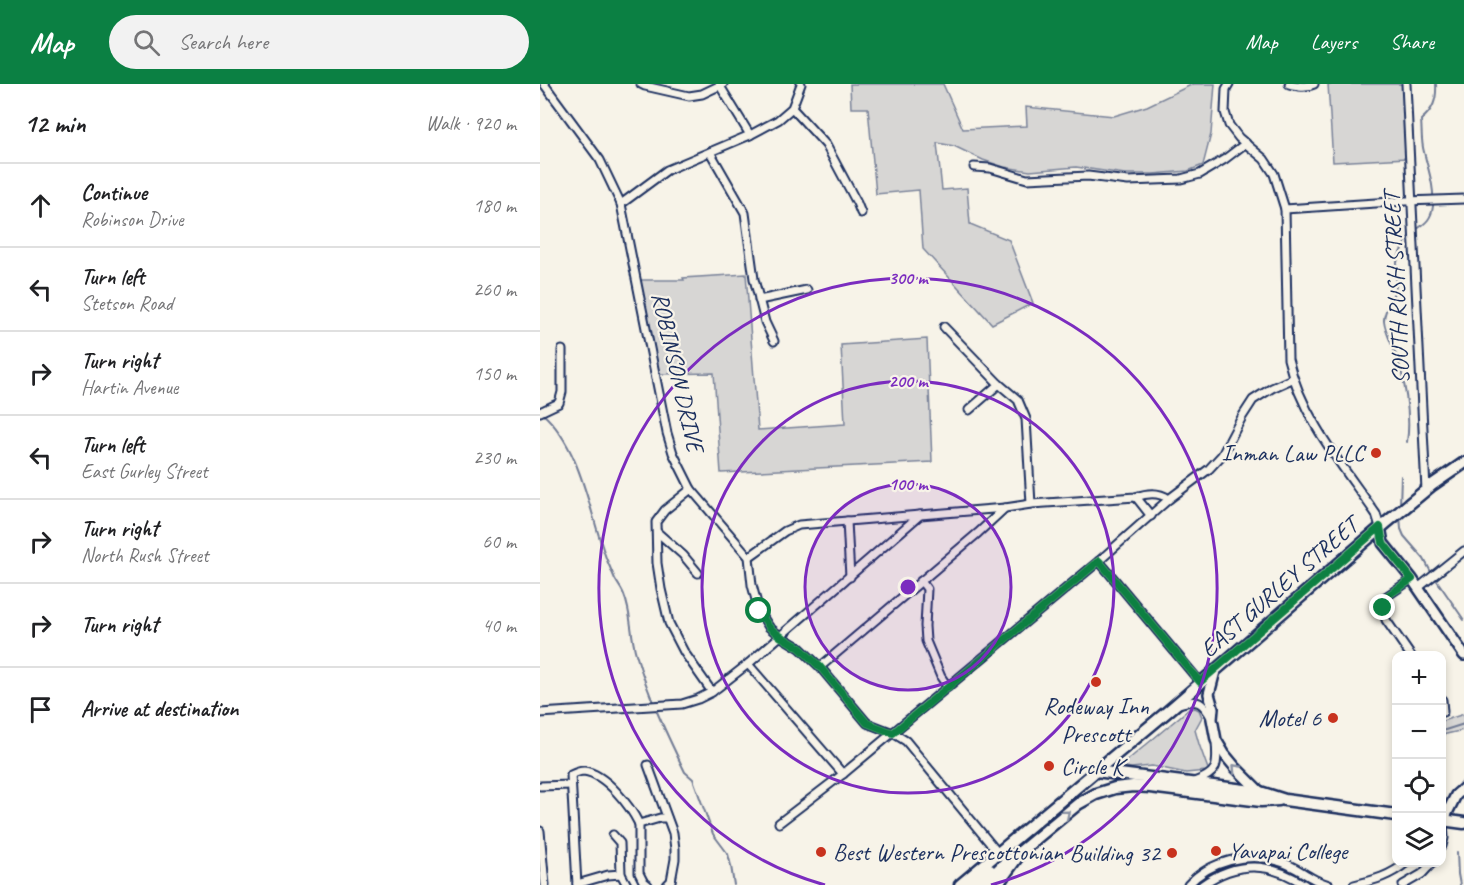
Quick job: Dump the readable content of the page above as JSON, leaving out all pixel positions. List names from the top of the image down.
{
  "streets": {
    "main road": ["EAST GURLEY STREET"],
    "street": ["SOUTH RUSH STREET", "ROBINSON DRIVE"]
  },
  "crossings": [
    ["SOUTH RUSH STREET", "EAST GURLEY STREET"]
  ],
  "places": [
    "Inman Law PLLC",
    "Rodeway Inn Prescott",
    "Motel 6",
    "Circle K",
    "Yavapai College",
    "Best Western Prescottonian",
    "Building 32"
  ],
  "page": {
    "header": "Map",
    "search": "Search here",
    "nav": ["Map", "Layers", "Share"],
    "heading": ["12 min", "Walk · 920 m"],
    "list": [
      ["Continue", "Robinson Drive", "180 m"],
      ["Turn left", "Stetson Road", "260 m"],
      ["Turn right", "Hartin Avenue", "150 m"],
      ["Turn left", "East Gurley Street", "230 m"],
      ["Turn right", "North Rush Street", "60 m"],
      ["Turn right", "40 m"],
      "Arrive at destination"
    ],
    "map_buttons": ["+", "−"]
  },
  "rings": ["300 m", "200 m", "100 m"]
}
